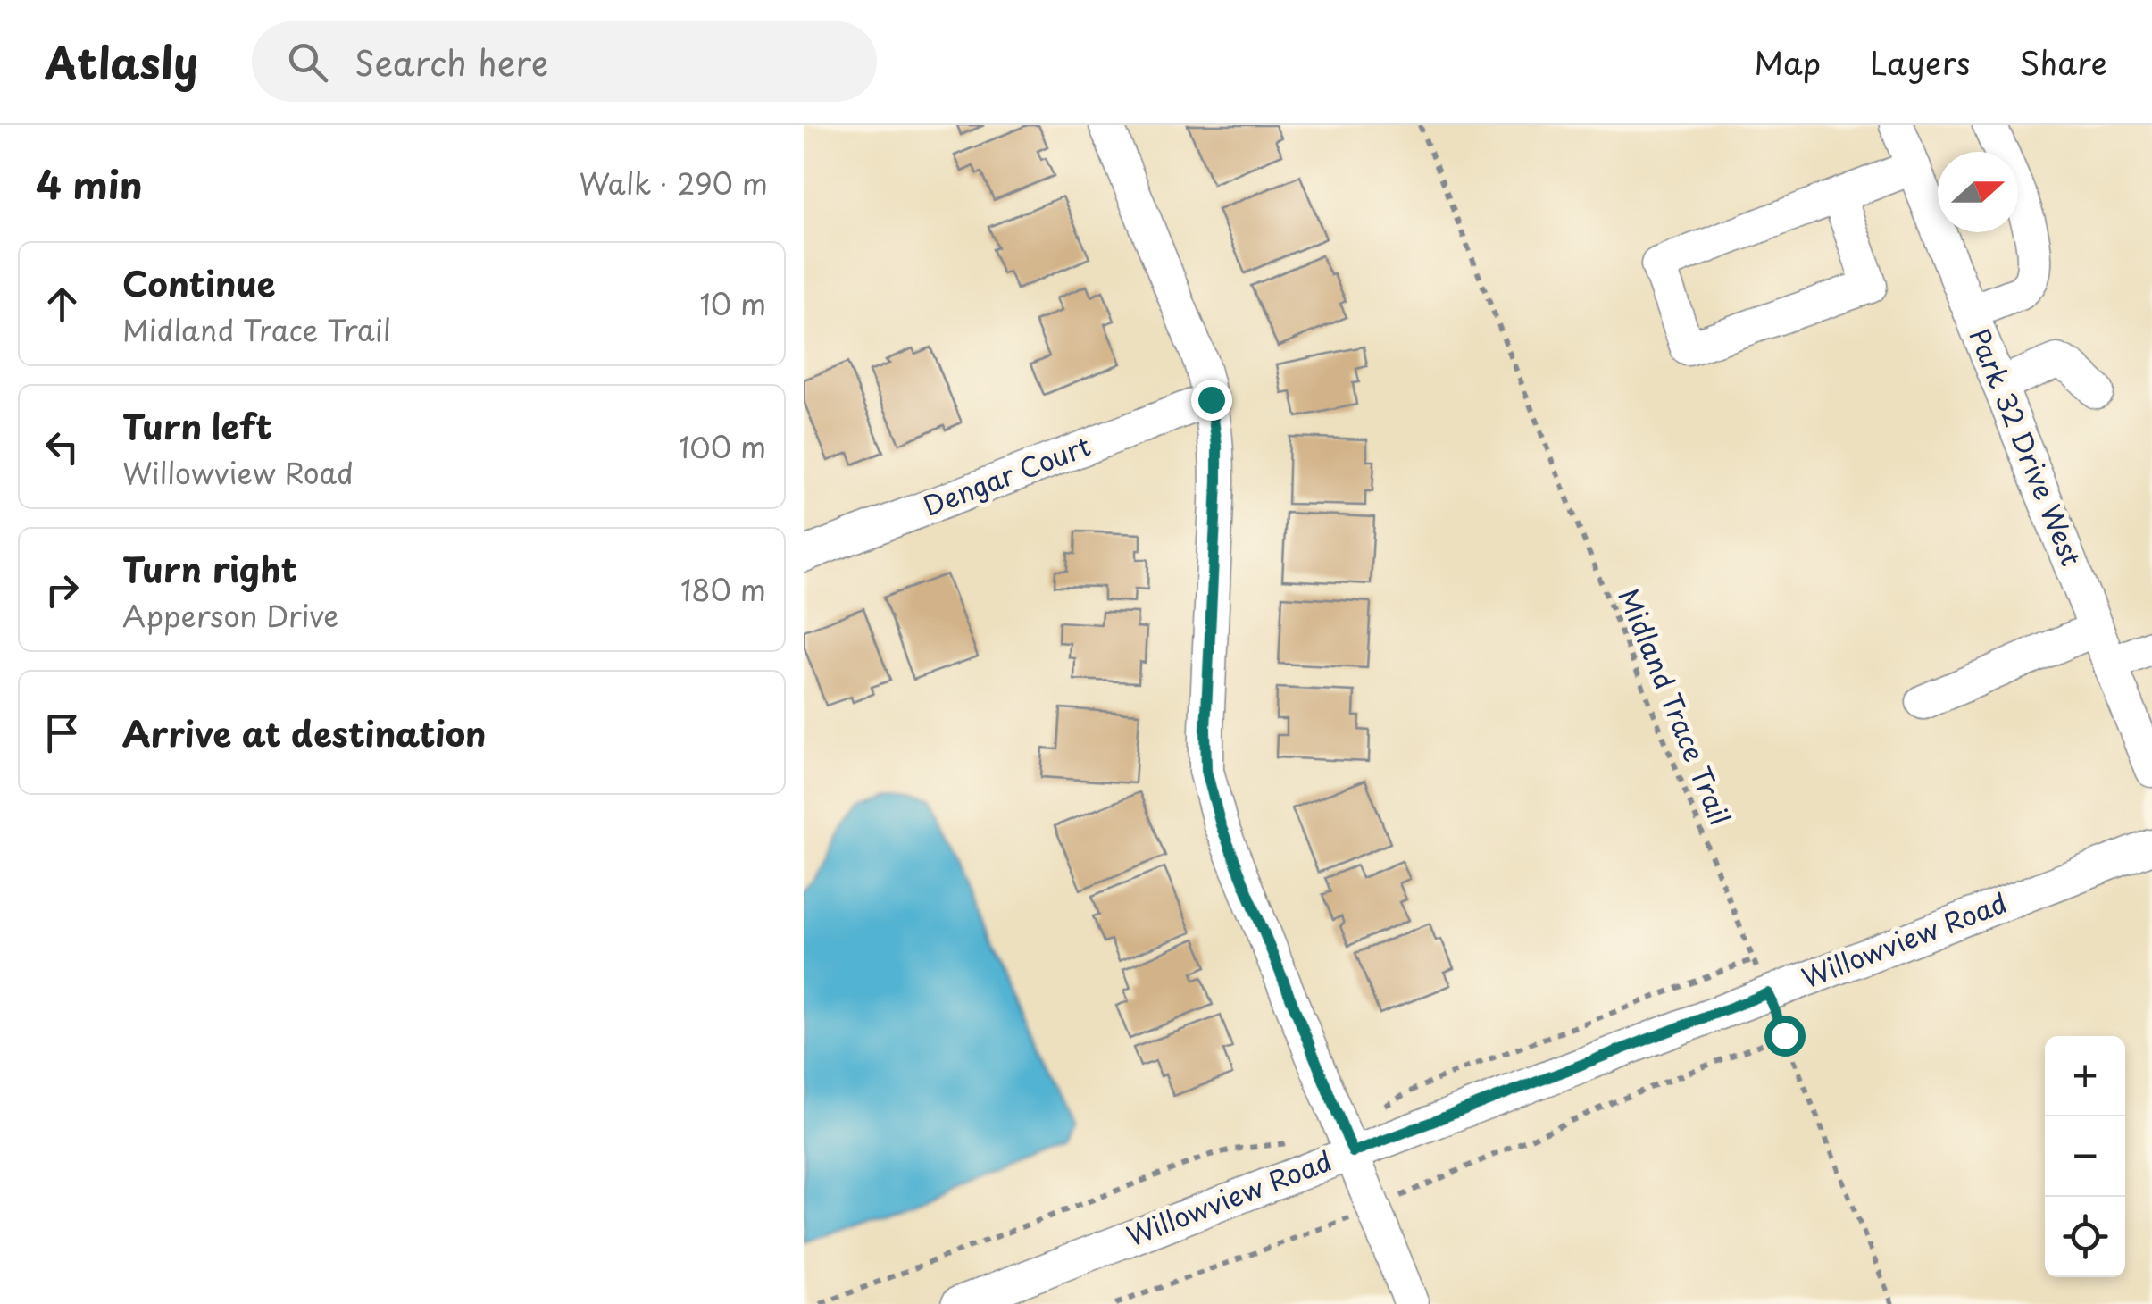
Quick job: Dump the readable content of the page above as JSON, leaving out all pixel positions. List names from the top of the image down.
{
  "streets": {
    "street": ["Park 32 Drive West", "Dengar Court", "Willowview Road"],
    "path": ["Midland Trace Trail"]
  },
  "crossings": [
    ["Midland Trace Trail", "Willowview Road"]
  ],
  "north": "right",
  "page": {
    "header": "Atlasly",
    "search": "Search here",
    "nav": ["Map", "Layers", "Share"],
    "heading": ["4 min", "Walk · 290 m"],
    "list": [
      ["Continue", "Midland Trace Trail", "10 m"],
      ["Turn left", "Willowview Road", "100 m"],
      ["Turn right", "Apperson Drive", "180 m"],
      "Arrive at destination"
    ],
    "map_buttons": ["+", "−"]
  }
}
